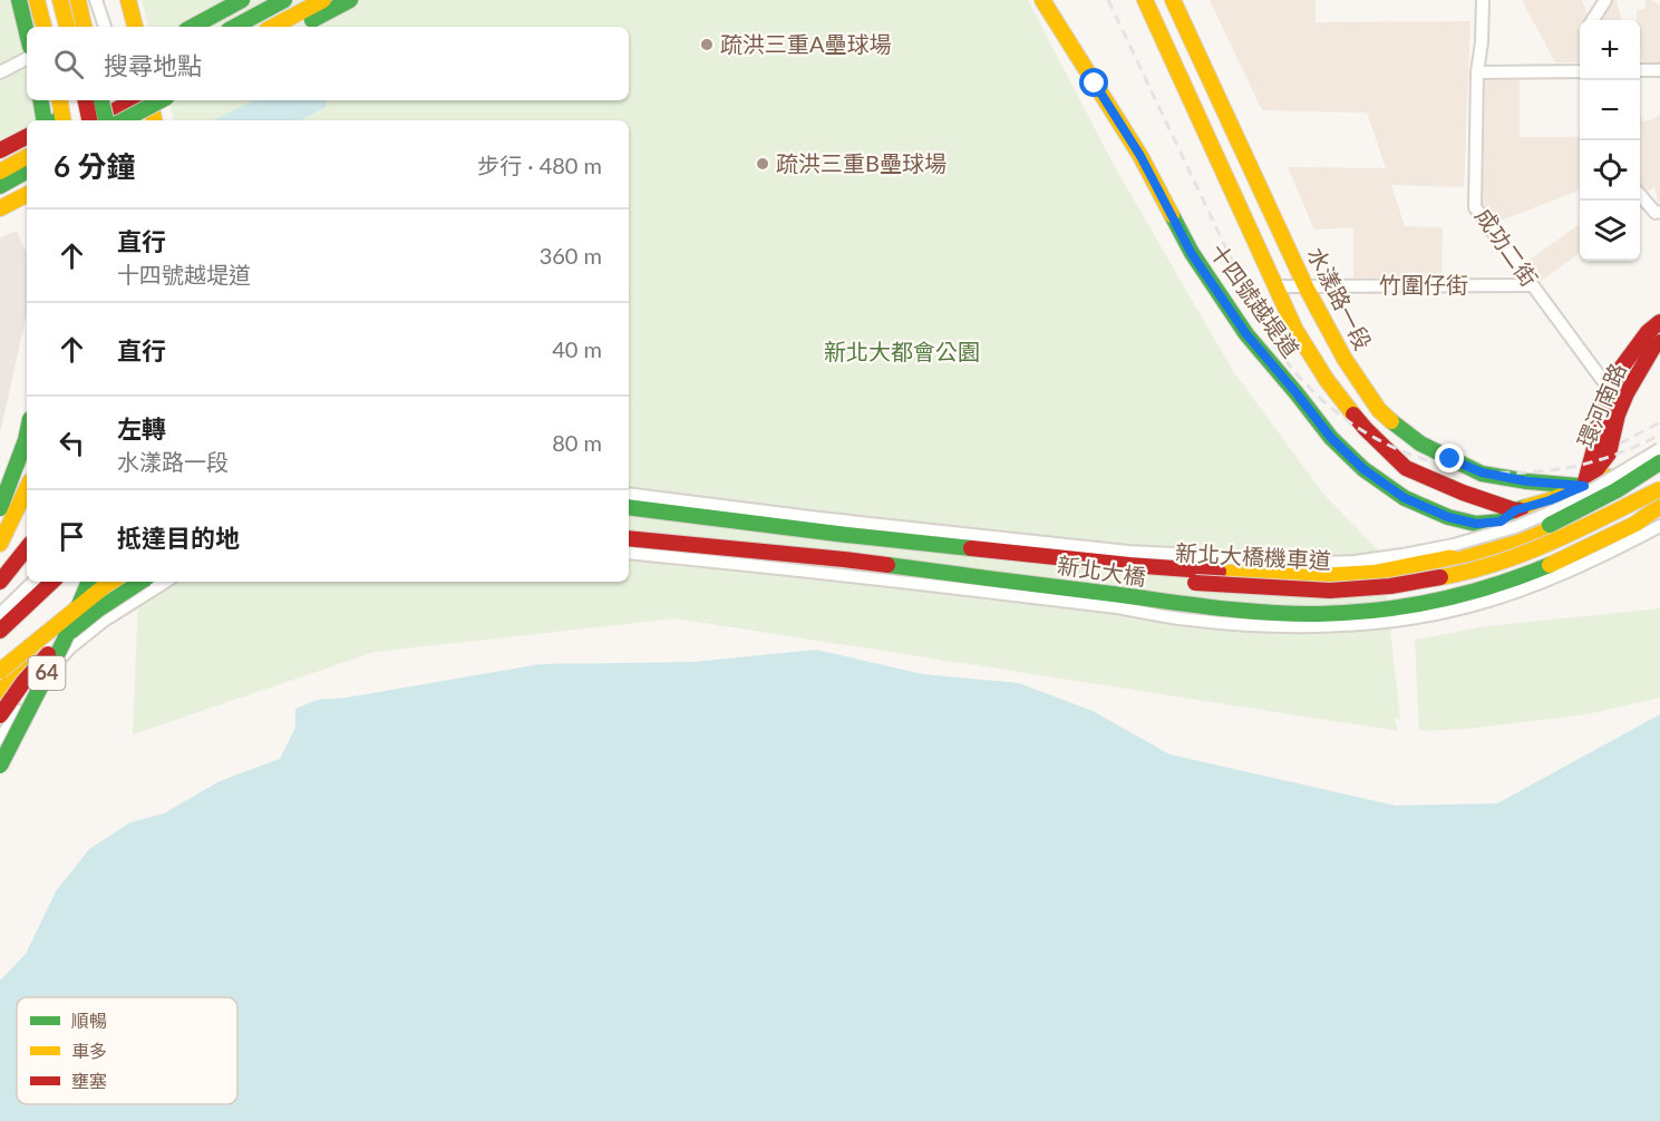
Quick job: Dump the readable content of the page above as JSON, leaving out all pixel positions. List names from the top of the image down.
{
  "streets": {
    "main road": [
      "水漾路一段",
      "十四號越堤道",
      "環河南路",
      "新北大橋",
      "64"
    ],
    "street": ["成功二街", "竹圍仔街", "新北大橋機車道"]
  },
  "crossings": [
    ["成功二街", "竹圍仔街"],
    ["成功二街", "環河南路"],
    ["竹圍仔街", "水漾路一段"],
    ["水漾路一段", "十四號越堤道"],
    ["水漾路一段", "環河南路"],
    ["十四號越堤道", "環河南路"]
  ],
  "parks": ["新北大都會公園"],
  "places": ["疏洪三重A壘球場", "疏洪三重B壘球場"],
  "legend": ["順暢", "車多", "壅塞"],
  "page": {
    "map_buttons": ["+", "−"],
    "search": "搜尋地點",
    "heading": ["6 分鐘", "步行 · 480 m"],
    "list": [
      ["直行", "十四號越堤道", "360 m"],
      ["直行", "40 m"],
      ["左轉", "水漾路一段", "80 m"],
      "抵達目的地"
    ]
  }
}
